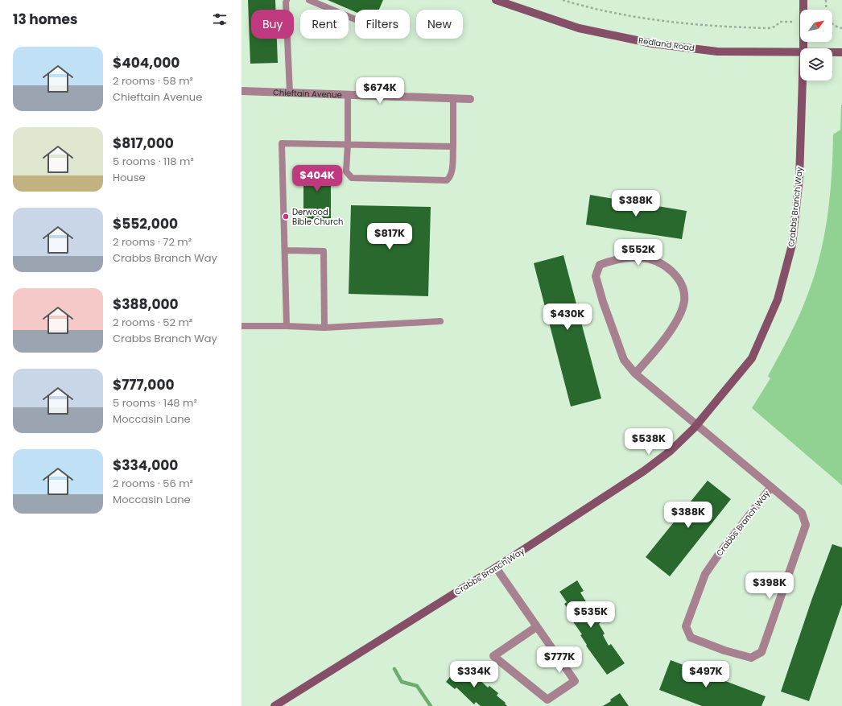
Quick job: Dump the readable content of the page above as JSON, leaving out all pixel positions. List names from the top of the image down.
{
  "streets": {
    "street": ["Redland Road", "Chieftain Avenue", "Crabbs Branch Way"]
  },
  "places": ["Derwood Bible Church"],
  "north": "top right",
  "page": {
    "heading": "13 homes",
    "chip": [
      "Buy",
      "Rent",
      "Filters",
      "New"
    ],
    "list": [
      {
        "name": "$404,000",
        "note": "2 rooms · 58 m² · Chieftain Avenue"
      },
      {
        "name": "$817,000",
        "note": "5 rooms · 118 m² · House"
      },
      {
        "name": "$552,000",
        "note": "2 rooms · 72 m² · Crabbs Branch Way"
      },
      {
        "name": "$388,000",
        "note": "2 rooms · 52 m² · Crabbs Branch Way"
      },
      {
        "name": "$777,000",
        "note": "5 rooms · 148 m² · Moccasin Lane"
      },
      {
        "name": "$334,000",
        "note": "2 rooms · 56 m² · Moccasin Lane"
      }
    ],
    "price": [
      "$674K",
      "$404K",
      "$388K",
      "$817K",
      "$552K",
      "$430K",
      "$538K",
      "$388K",
      "$398K",
      "$535K",
      "$777K",
      "$334K",
      "$497K"
    ]
  }
}
